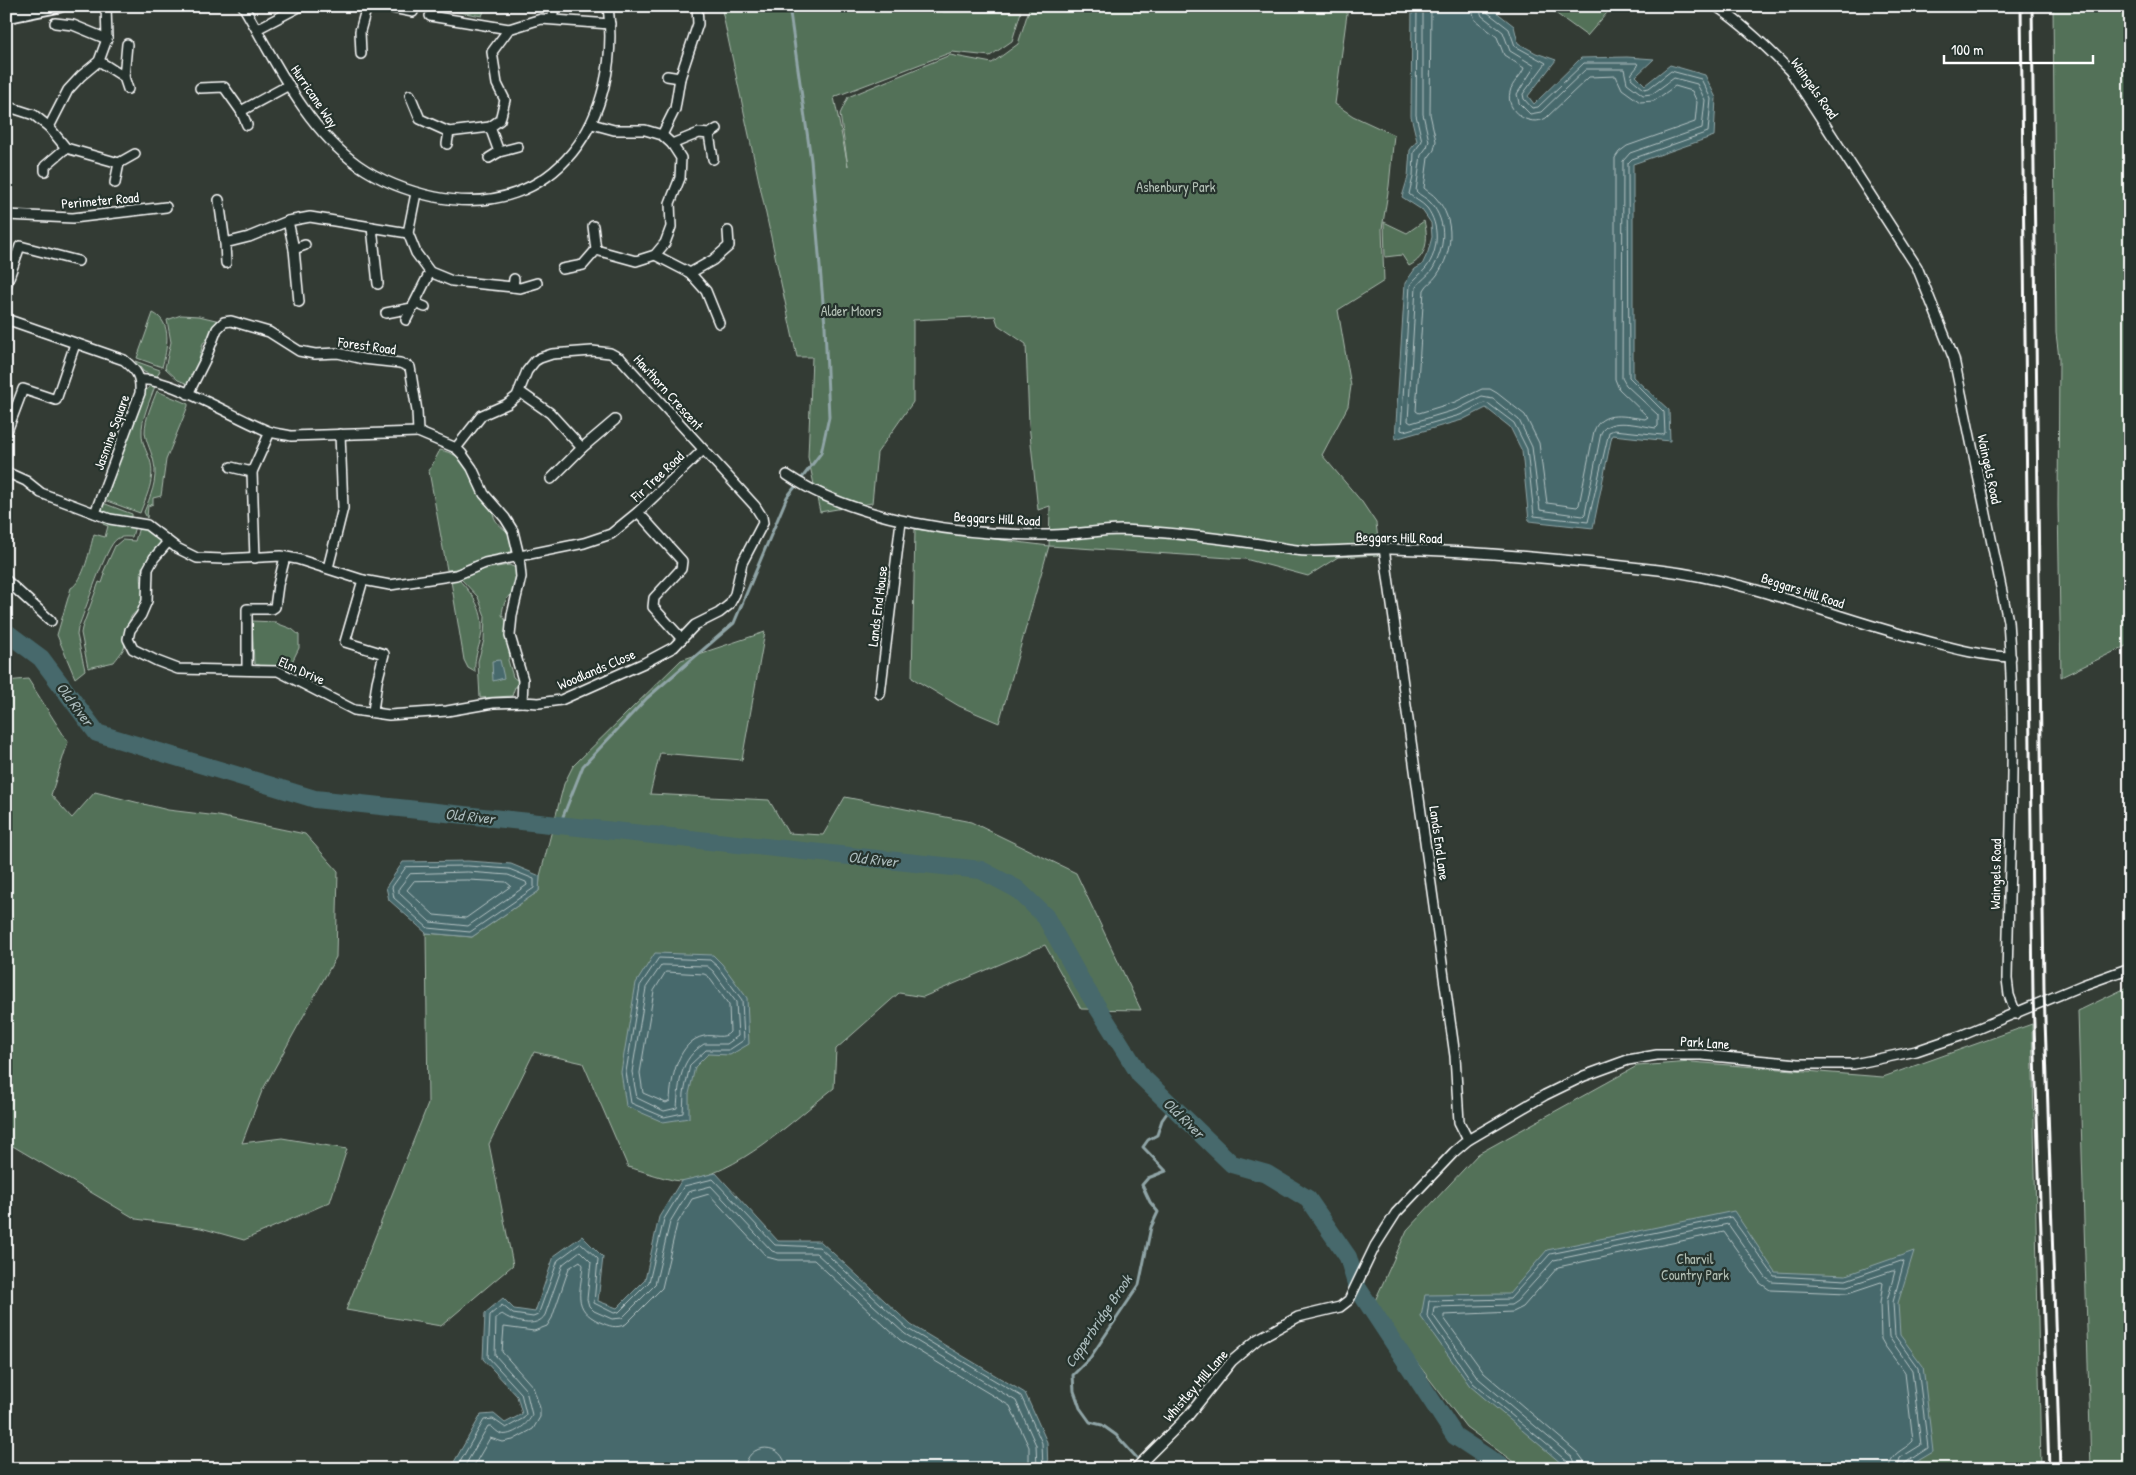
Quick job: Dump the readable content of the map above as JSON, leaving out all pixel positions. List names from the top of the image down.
{
  "streets": {
    "street": [
      "Waingels Road",
      "Hurricane Way",
      "Perimeter Road",
      "Forest Road",
      "Hawthorn Crescent",
      "Jasmine Square",
      "Fir Tree Road",
      "Beggars Hill Road",
      "Lands End House",
      "Woodlands Close",
      "Elm Drive",
      "Lands End Lane",
      "Park Lane",
      "Whistley Mill Lane"
    ]
  },
  "crossings": [
    ["Waingels Road", "Beggars Hill Road"],
    ["Waingels Road", "Park Lane"],
    ["Hawthorn Crescent", "Fir Tree Road"],
    ["Fir Tree Road", "Woodlands Close"],
    ["Beggars Hill Road", "Lands End House"],
    ["Beggars Hill Road", "Lands End Lane"],
    ["Woodlands Close", "Elm Drive"],
    ["Lands End Lane", "Park Lane"],
    ["Park Lane", "Whistley Mill Lane"]
  ],
  "water": ["Old River", "Copperbridge Brook"],
  "parks": ["Ashenbury Park", "Alder Moors", "Charvil Country Park"],
  "scale_bar": "100 m"
}
